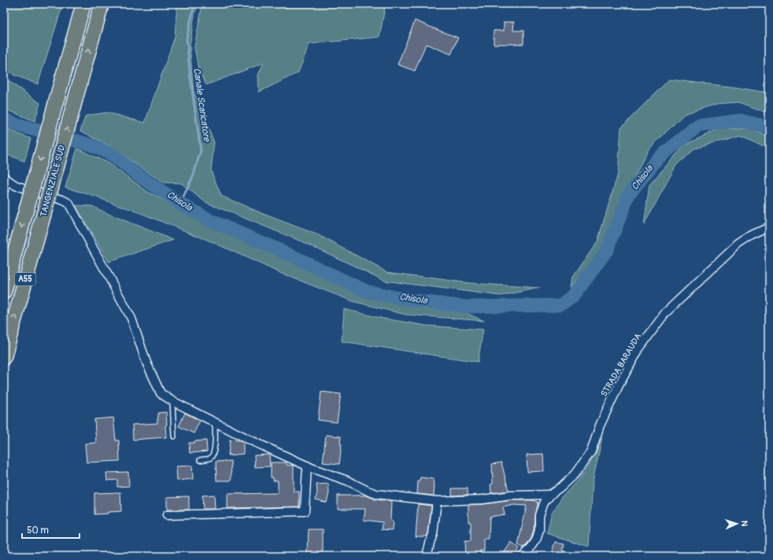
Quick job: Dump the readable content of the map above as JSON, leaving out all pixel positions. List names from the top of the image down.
{
  "streets": {
    "highway": ["TANGENZIALE SUD", "A55"],
    "street": ["STRADA BARAUDA"]
  },
  "water": ["Canale Scaricatore", "Chisola"],
  "scale_bar": "50 m",
  "north": "right"
}
